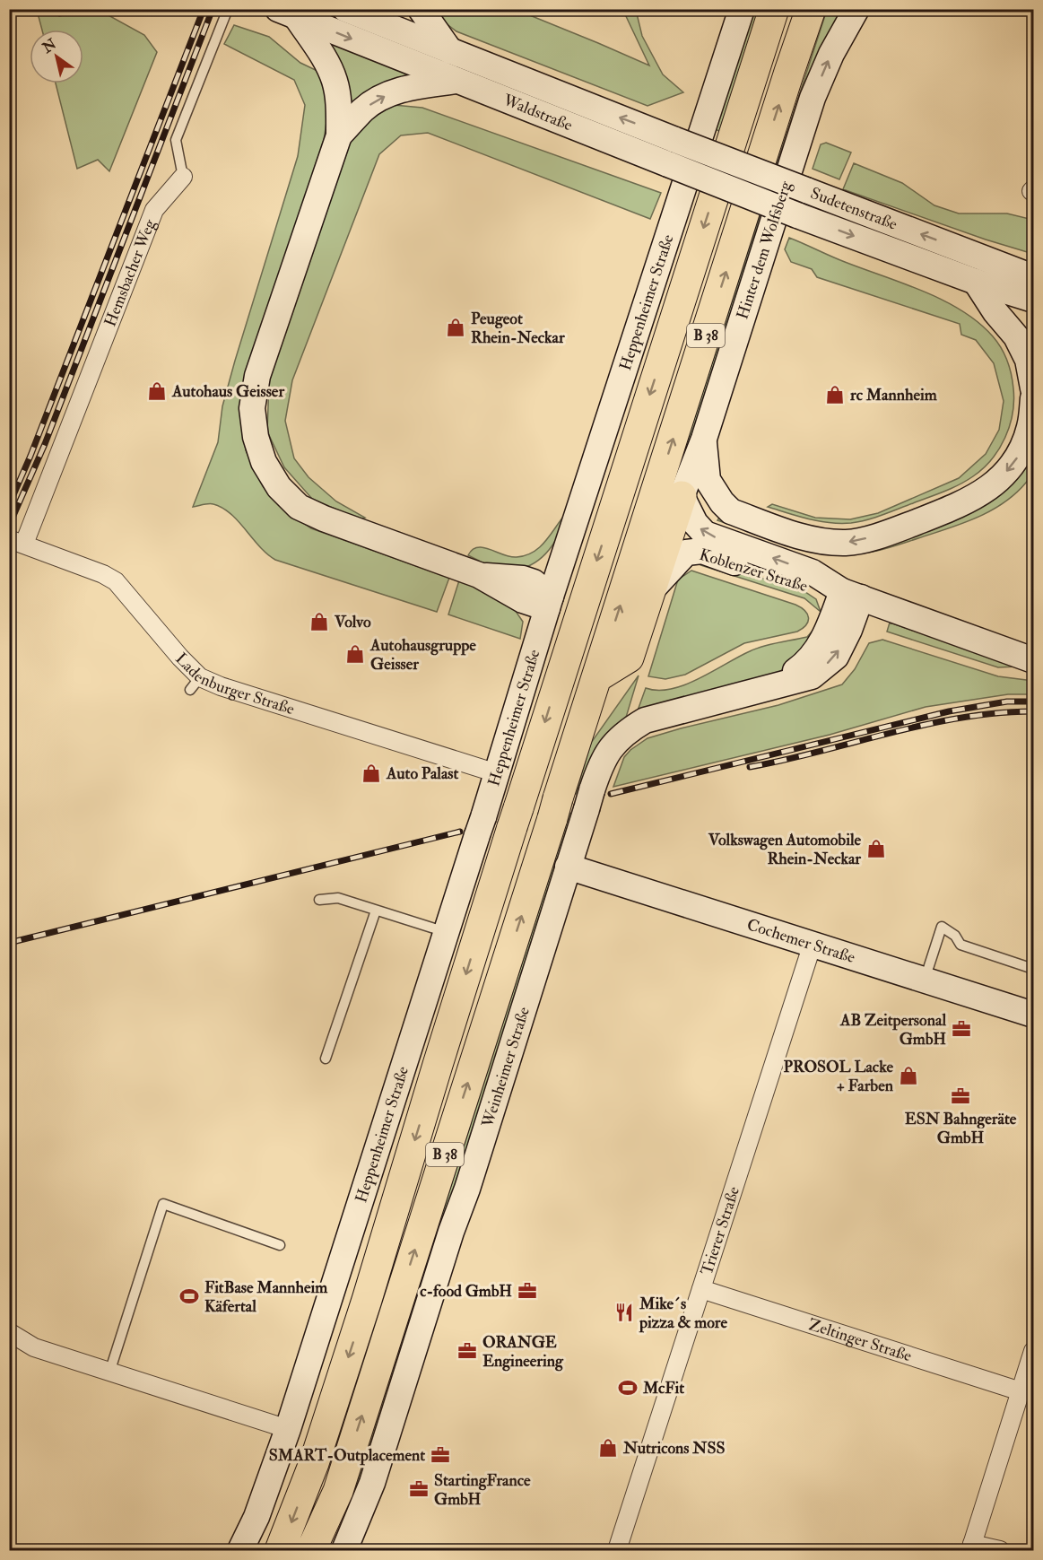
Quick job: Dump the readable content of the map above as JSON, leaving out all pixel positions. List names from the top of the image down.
{
  "streets": {
    "highway": ["B 38"],
    "main road": [
      "Waldstraße",
      "Sudetenstraße",
      "Hinter dem Wolfsberg",
      "Heppenheimer Straße",
      "Koblenzer Straße",
      "Cochemer Straße",
      "Weinheimer Straße"
    ],
    "street": [
      "Hemsbacher Weg",
      "Ladenburger Straße",
      "Trierer Straße",
      "Zeltinger Straße"
    ]
  },
  "crossings": [
    ["Waldstraße", "Sudetenstraße"],
    ["Hinter dem Wolfsberg", "Koblenzer Straße"],
    ["Hemsbacher Weg", "Ladenburger Straße"],
    ["Heppenheimer Straße", "Ladenburger Straße"],
    ["Koblenzer Straße", "Weinheimer Straße"],
    ["Cochemer Straße", "Weinheimer Straße"],
    ["Cochemer Straße", "Trierer Straße"],
    ["Trierer Straße", "Zeltinger Straße"]
  ],
  "one_way": ["Hinter dem Wolfsberg"],
  "places": {
    "shop": [
      "Peugeot Rhein-Neckar",
      "Autohaus Geisser",
      "rc Mannheim",
      "Volvo",
      "Autohausgruppe Geisser",
      "Auto Palast",
      "Volkswagen Automobile Rhein-Neckar",
      "PROSOL Lacke + Farben",
      "Nutricons NSS"
    ],
    "office": [
      "AB Zeitpersonal GmbH",
      "ESN Bahngeräte GmbH",
      "c-food GmbH",
      "ORANGE Engineering",
      "SMART-Outplacement",
      "StartingFrance GmbH"
    ],
    "sports": ["FitBase Mannheim Käfertal", "McFit"],
    "restaurant": ["Mike´s pizza & more"]
  },
  "north": "top left"
}
